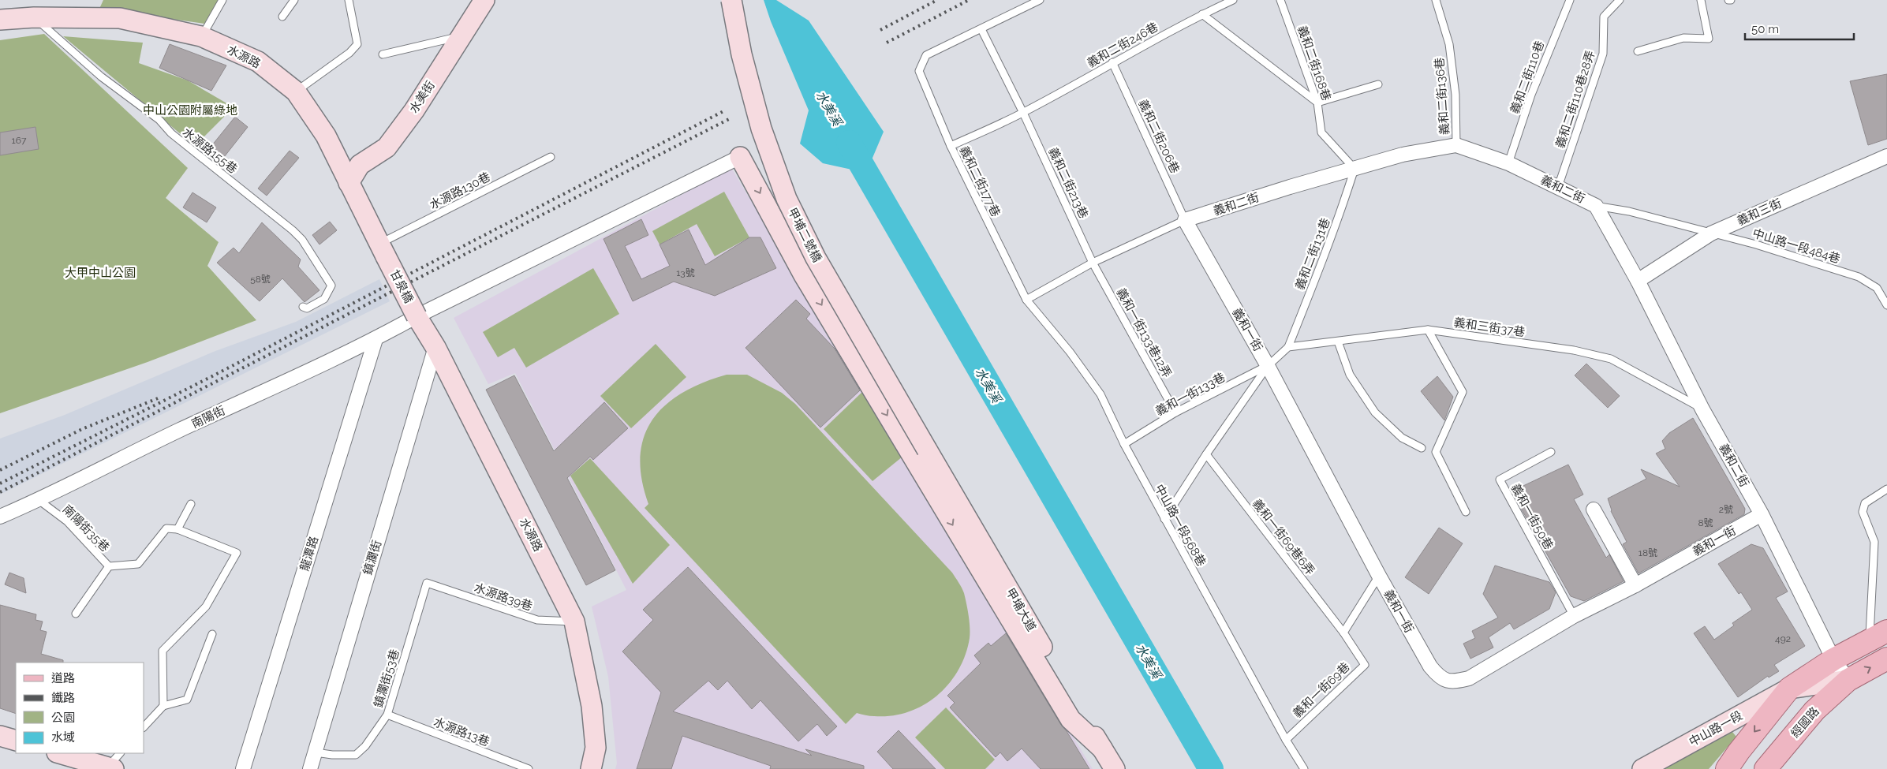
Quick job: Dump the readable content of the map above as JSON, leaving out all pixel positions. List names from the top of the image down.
{
  "streets": {
    "main road": ["經國路", "中山路一段"],
    "street": [
      "水源路",
      "水美街",
      "義和二街",
      "義和三街",
      "甲埔二號橋",
      "甘泉橋",
      "義和一街",
      "南陽街",
      "龍潭路",
      "鎮瀾街",
      "甲埔大道"
    ],
    "lane": [
      "義和二街246巷",
      "義和二街168巷",
      "義和二街110巷",
      "義和二街136巷",
      "義和二街110巷28弄",
      "義和二街206巷",
      "水源路155巷",
      "義和二街177巷",
      "義和二街213巷",
      "水源路130巷",
      "中山路一段484巷",
      "義和二街131巷",
      "義和三街37巷",
      "義和一街133巷12弄",
      "義和一街133巷",
      "義和一街50巷",
      "中山路一段568巷",
      "南陽街35巷",
      "義和一街69巷6弄",
      "水源路39巷",
      "鎮瀾街53巷",
      "義和一街69巷",
      "水源路13巷"
    ]
  },
  "crossings": [
    ["義和二街246巷", "義和二街206巷"],
    ["義和二街246巷", "義和二街213巷"],
    ["水源路", "水美街"],
    ["水源路", "水源路155巷"],
    ["水源路", "水源路130巷"],
    ["水源路", "甘泉橋"],
    ["水源路", "南陽街"],
    ["水源路", "鎮瀾街"],
    ["水源路", "水源路39巷"],
    ["義和二街168巷", "義和二街"],
    ["義和二街168巷", "義和二街131巷"],
    ["義和二街110巷", "義和二街"],
    ["義和二街136巷", "義和二街"],
    ["義和二街110巷28弄", "義和二街"],
    ["義和二街206巷", "義和二街"],
    ["義和二街206巷", "義和一街"],
    ["義和二街177巷", "義和二街213巷"],
    ["義和二街177巷", "義和二街"],
    ["義和二街177巷", "中山路一段568巷"],
    ["義和二街213巷", "義和二街"],
    ["義和二街213巷", "義和一街133巷12弄"],
    ["義和二街", "義和三街"],
    ["義和二街", "中山路一段484巷"],
    ["義和二街", "義和二街131巷"],
    ["義和二街", "義和三街37巷"],
    ["義和二街", "義和一街"],
    ["義和二街", "義和一街133巷12弄"],
    ["義和二街", "中山路一段568巷"],
    ["義和二街", "經國路"],
    ["義和二街", "中山路一段"],
    ["水源路130巷", "甘泉橋"],
    ["義和三街", "中山路一段484巷"],
    ["甲埔二號橋", "甲埔大道"],
    ["義和二街131巷", "義和三街37巷"],
    ["甘泉橋", "南陽街"],
    ["義和一街", "義和一街133巷"],
    ["義和一街", "義和一街50巷"],
    ["義和一街133巷12弄", "義和一街133巷"],
    ["義和一街133巷", "中山路一段568巷"],
    ["南陽街", "南陽街35巷"],
    ["南陽街", "龍潭路"],
    ["中山路一段568巷", "義和一街69巷"],
    ["義和一街69巷6弄", "義和一街69巷"],
    ["鎮瀾街", "鎮瀾街53巷"],
    ["水源路39巷", "鎮瀾街53巷"],
    ["鎮瀾街53巷", "水源路13巷"],
    ["經國路", "中山路一段"]
  ],
  "water": ["水美溪"],
  "parks": ["中山公園附屬綠地", "大甲中山公園"],
  "house_numbers": [
    "167",
    "13號",
    "58號",
    "2號",
    "8號",
    "18號",
    "492"
  ],
  "legend": [
    "道路",
    "鐵路",
    "公園",
    "水域"
  ],
  "scale_bar": "50 m"
}
